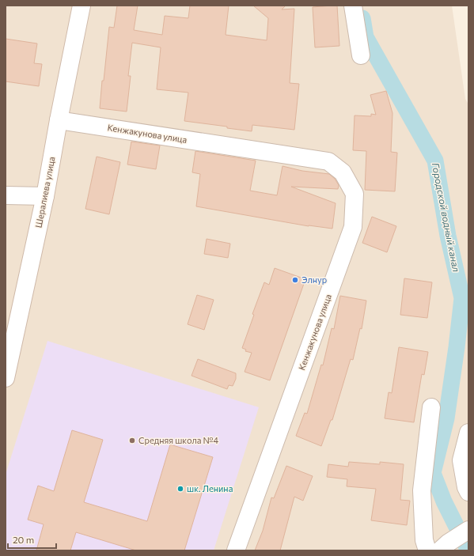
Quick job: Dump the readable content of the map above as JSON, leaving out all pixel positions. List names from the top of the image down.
{
  "streets": {
    "street": ["Кенжакунова улица", "Шералиева улица"]
  },
  "crossings": [
    ["Кенжакунова улица", "Шералиева улица"]
  ],
  "water": ["Городской водный канал"],
  "places": ["Элнур", "Средняя школа №4", "шк. Ленина"],
  "scale_bar": "20 m"
}
